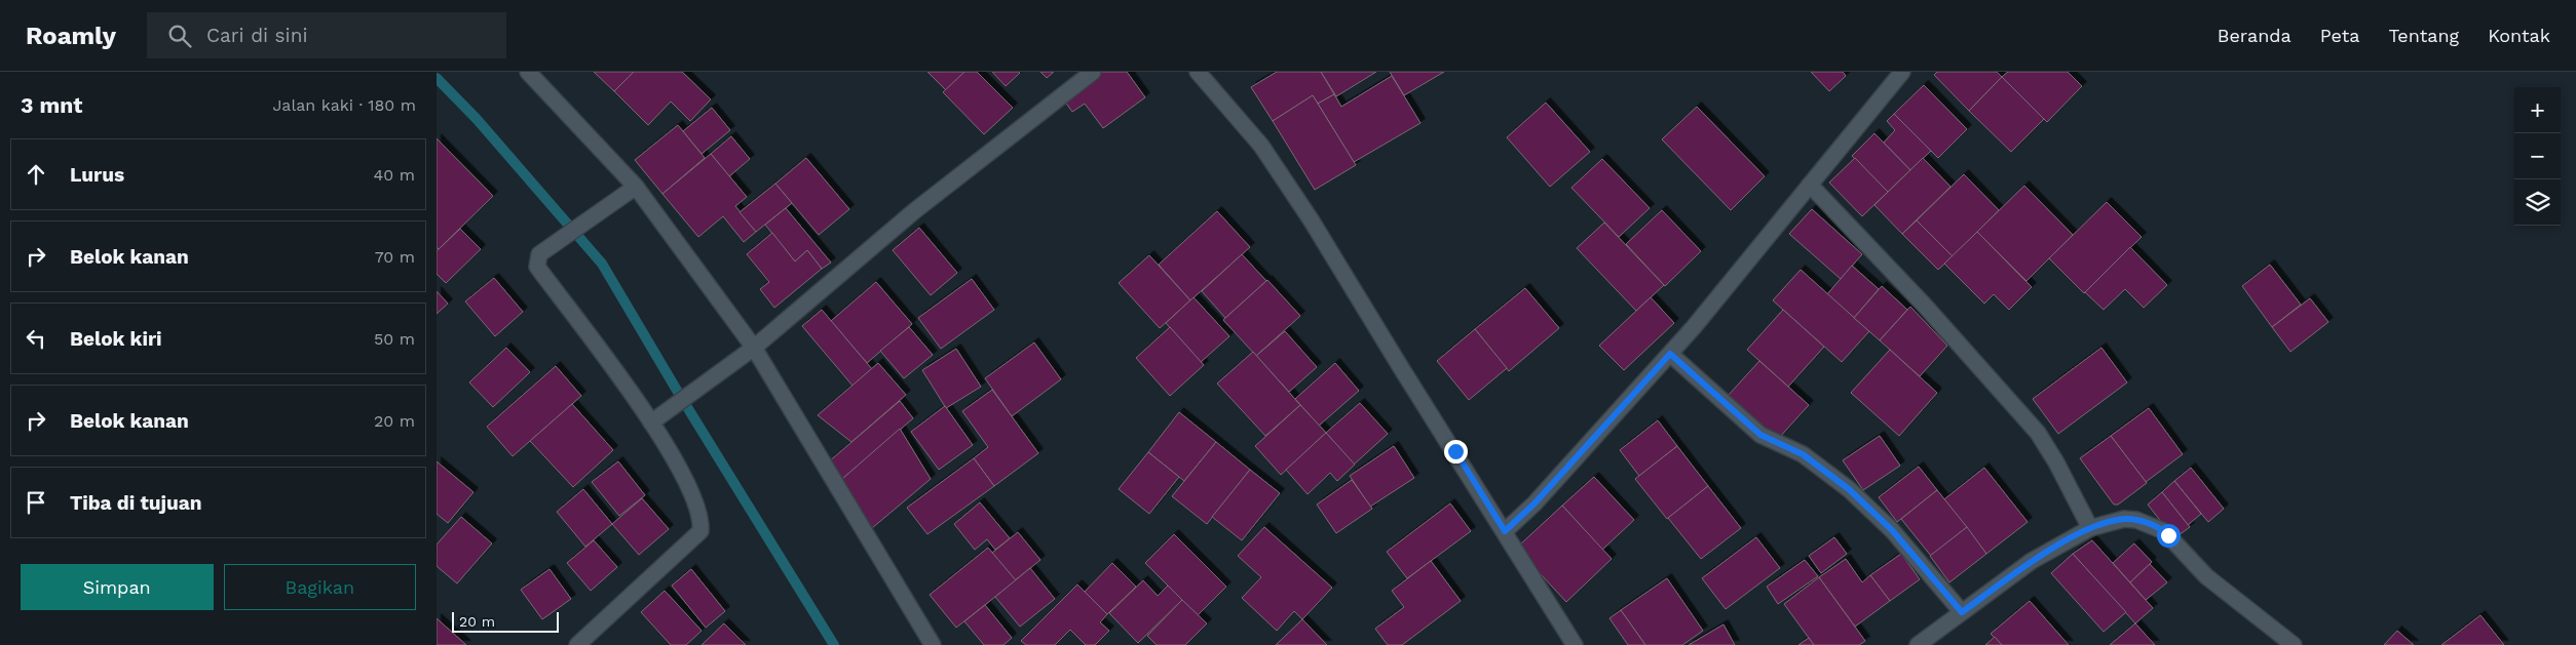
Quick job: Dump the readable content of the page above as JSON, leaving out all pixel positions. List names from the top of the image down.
{
  "scale_bar": "20 m",
  "page": {
    "header": "Roamly",
    "search": "Cari di sini",
    "nav": [
      "Beranda",
      "Peta",
      "Tentang",
      "Kontak"
    ],
    "heading": ["3 mnt", "Jalan kaki · 180 m"],
    "map_buttons": ["+", "−"],
    "list": [
      ["Lurus", "40 m"],
      ["Belok kanan", "70 m"],
      ["Belok kiri", "50 m"],
      ["Belok kanan", "20 m"],
      "Tiba di tujuan"
    ],
    "buttons": ["Simpan", "Bagikan"],
    "scale": "20 m"
  }
}
